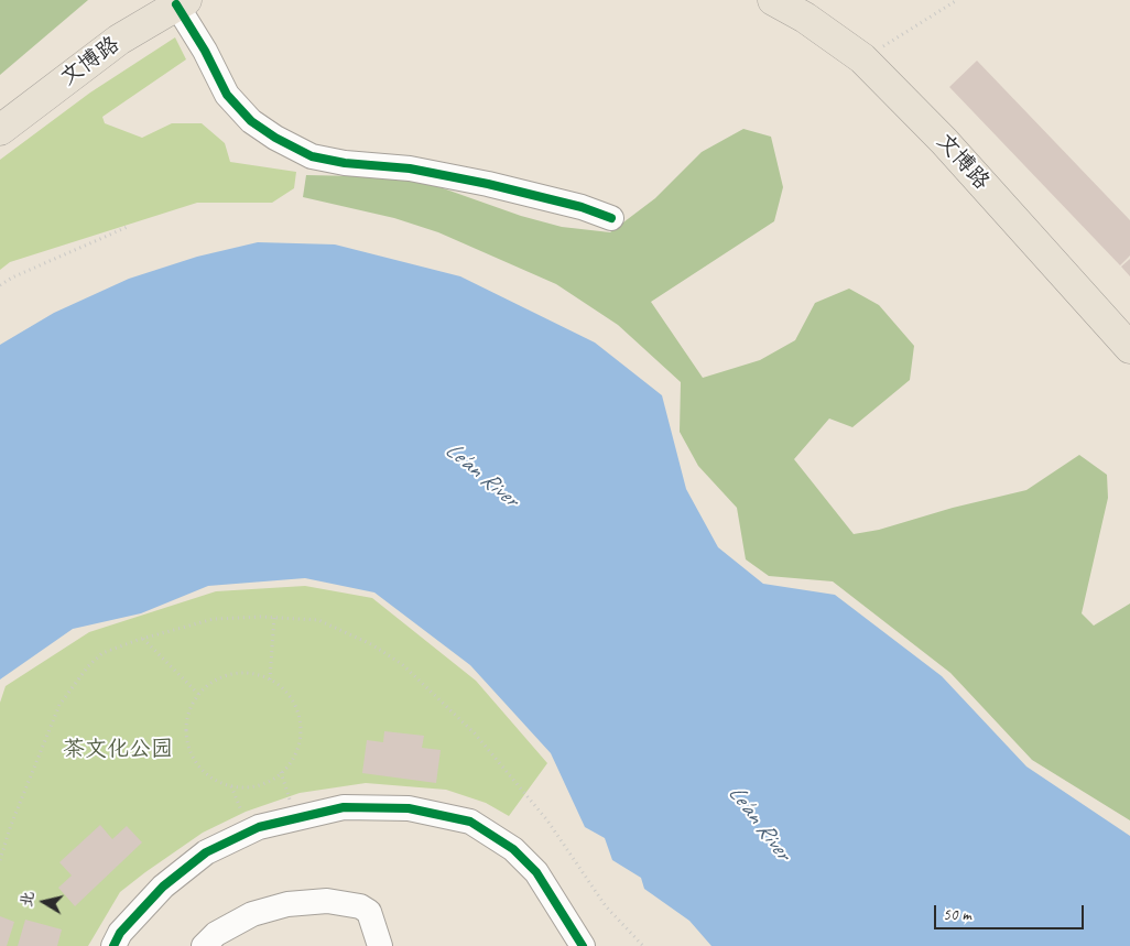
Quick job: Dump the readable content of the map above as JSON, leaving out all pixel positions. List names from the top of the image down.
{
  "streets": {
    "main road": ["文博路"]
  },
  "water": ["Le'an River"],
  "parks": ["茶文化公园"],
  "scale_bar": "50 m",
  "north": "left"
}
